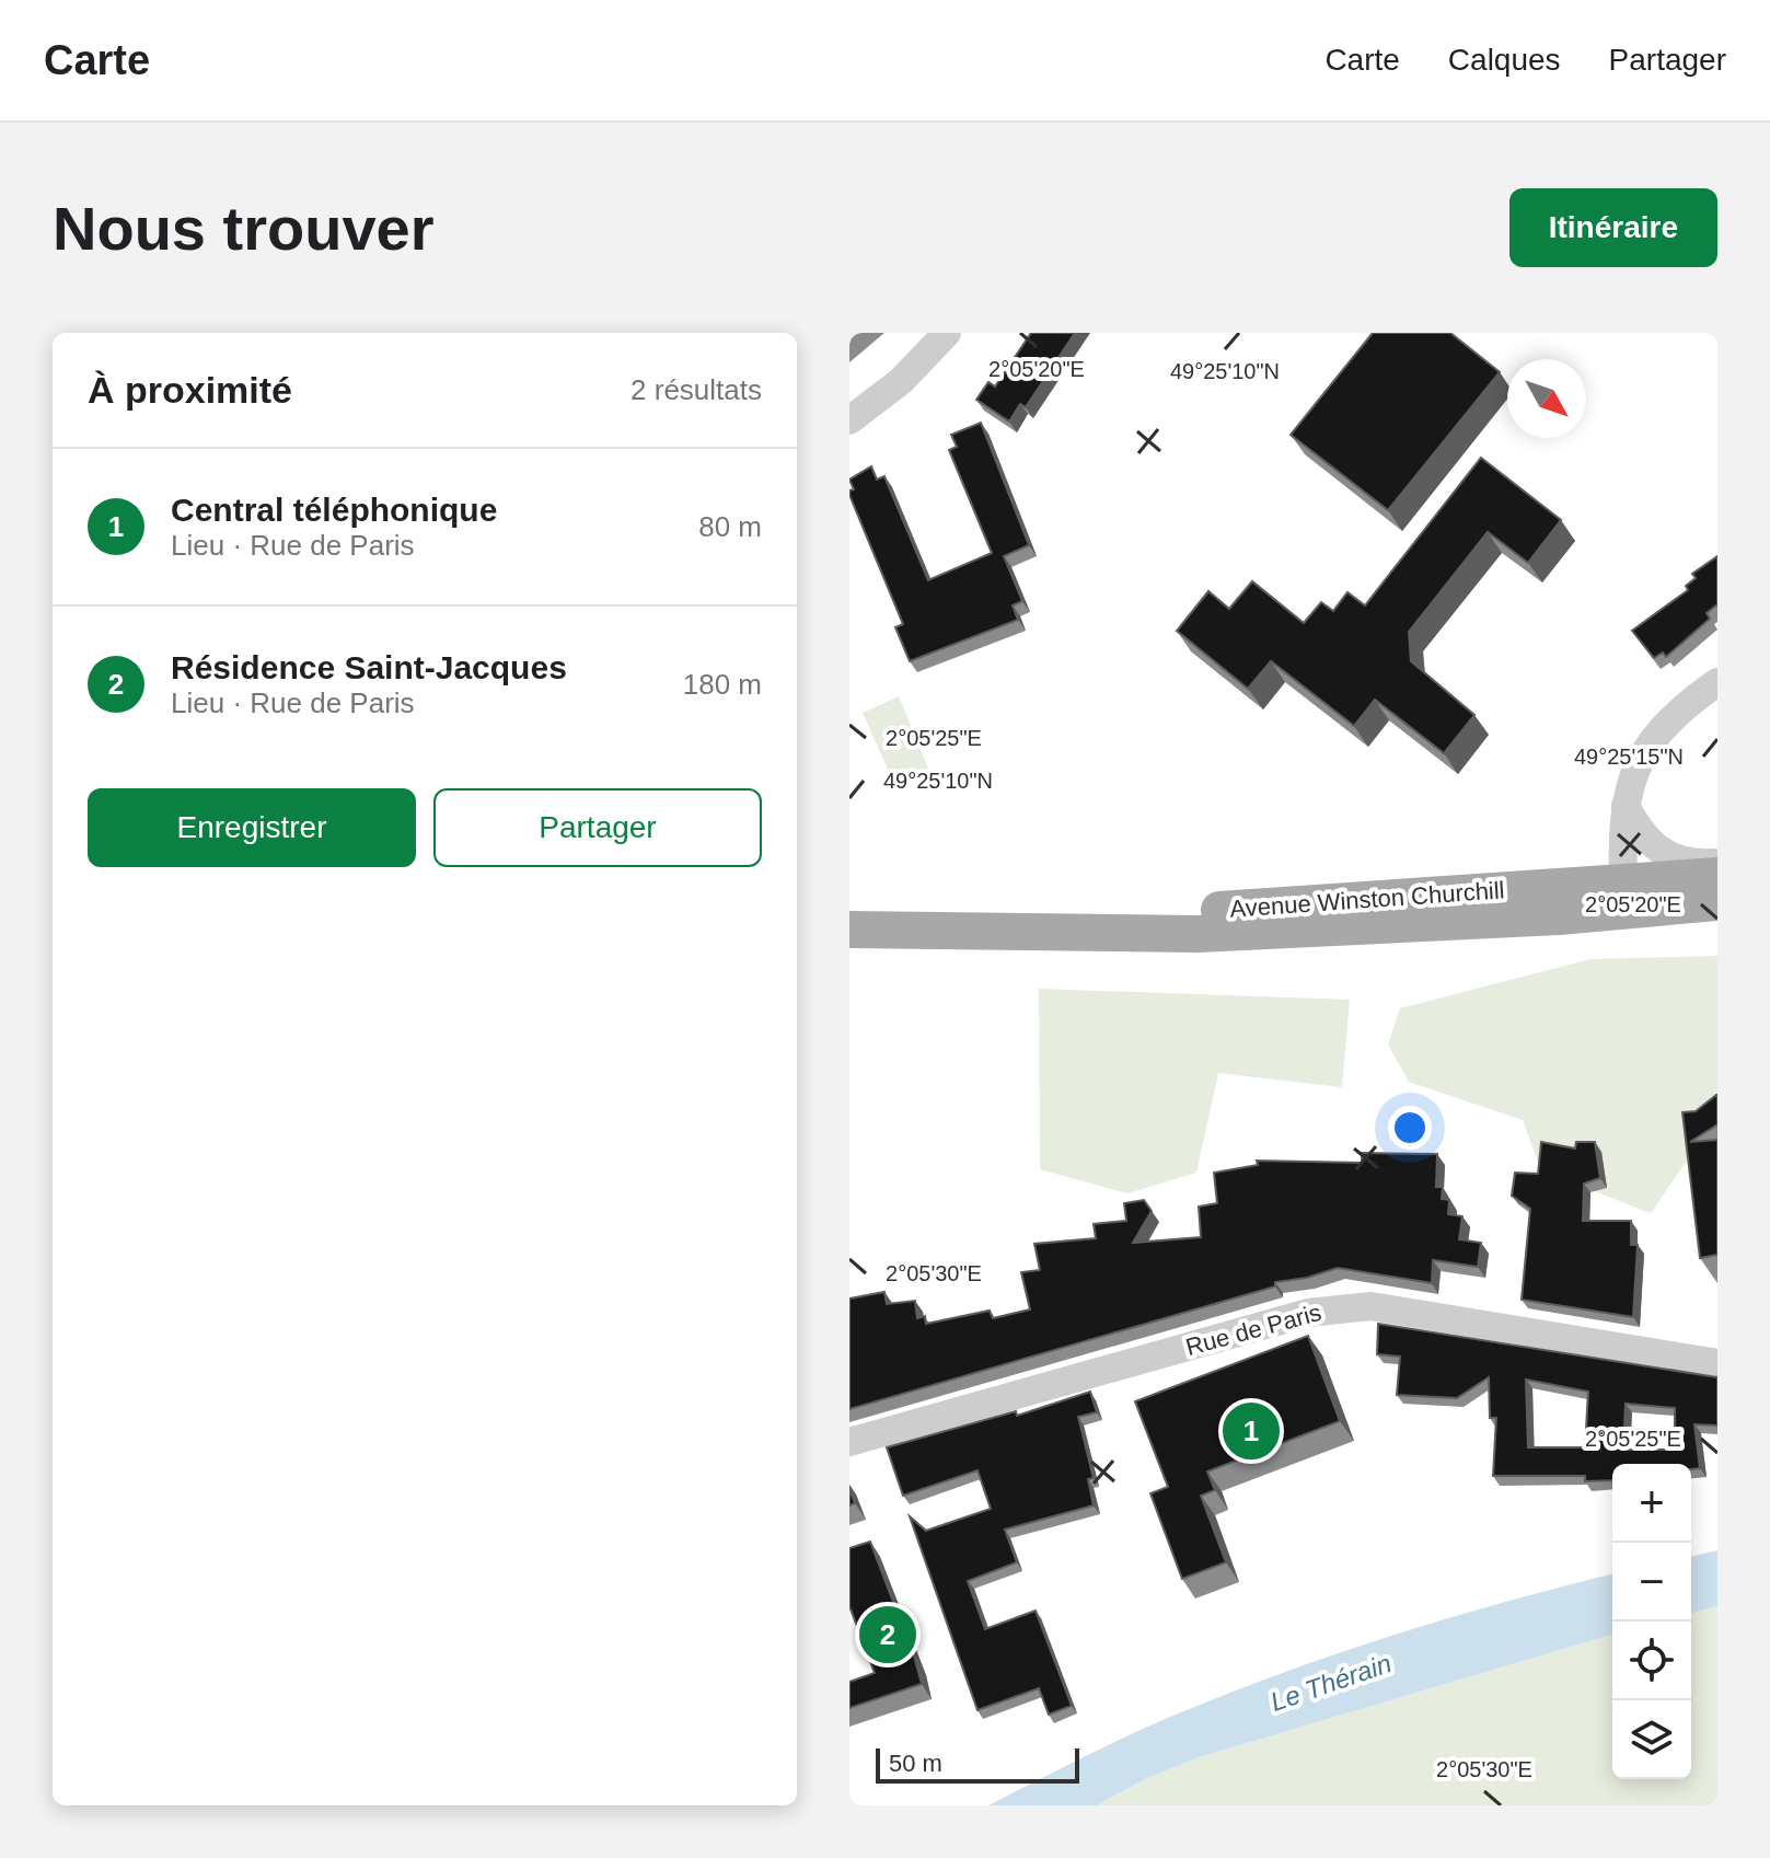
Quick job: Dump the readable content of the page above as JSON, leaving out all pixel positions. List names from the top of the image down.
{
  "streets": {
    "main road": ["Avenue Winston Churchill"],
    "street": ["Rue de Paris"]
  },
  "water": ["Le Thérain"],
  "scale_bar": "50 m",
  "north": "bottom right",
  "page": {
    "header": "Carte",
    "nav": ["Carte", "Calques", "Partager"],
    "buttons": [
      "Itinéraire",
      ["Enregistrer", "Partager"]
    ],
    "title": "Nous trouver",
    "heading": ["À proximité", "2 résultats"],
    "list": [
      {
        "mark": "1",
        "name": "Central téléphonique",
        "note": "Lieu · Rue de Paris",
        "value": "80 m"
      },
      {
        "mark": "2",
        "name": "Résidence Saint-Jacques",
        "note": "Lieu · Rue de Paris",
        "value": "180 m"
      }
    ],
    "pins": ["1", "2"],
    "map_buttons": ["+", "−"],
    "scale": "50 m"
  },
  "coordinates": [
    "2°05'20\"E",
    "49°25'10\"N",
    "2°05'25\"E",
    "49°25'15\"N",
    "2°05'30\"E"
  ]
}
